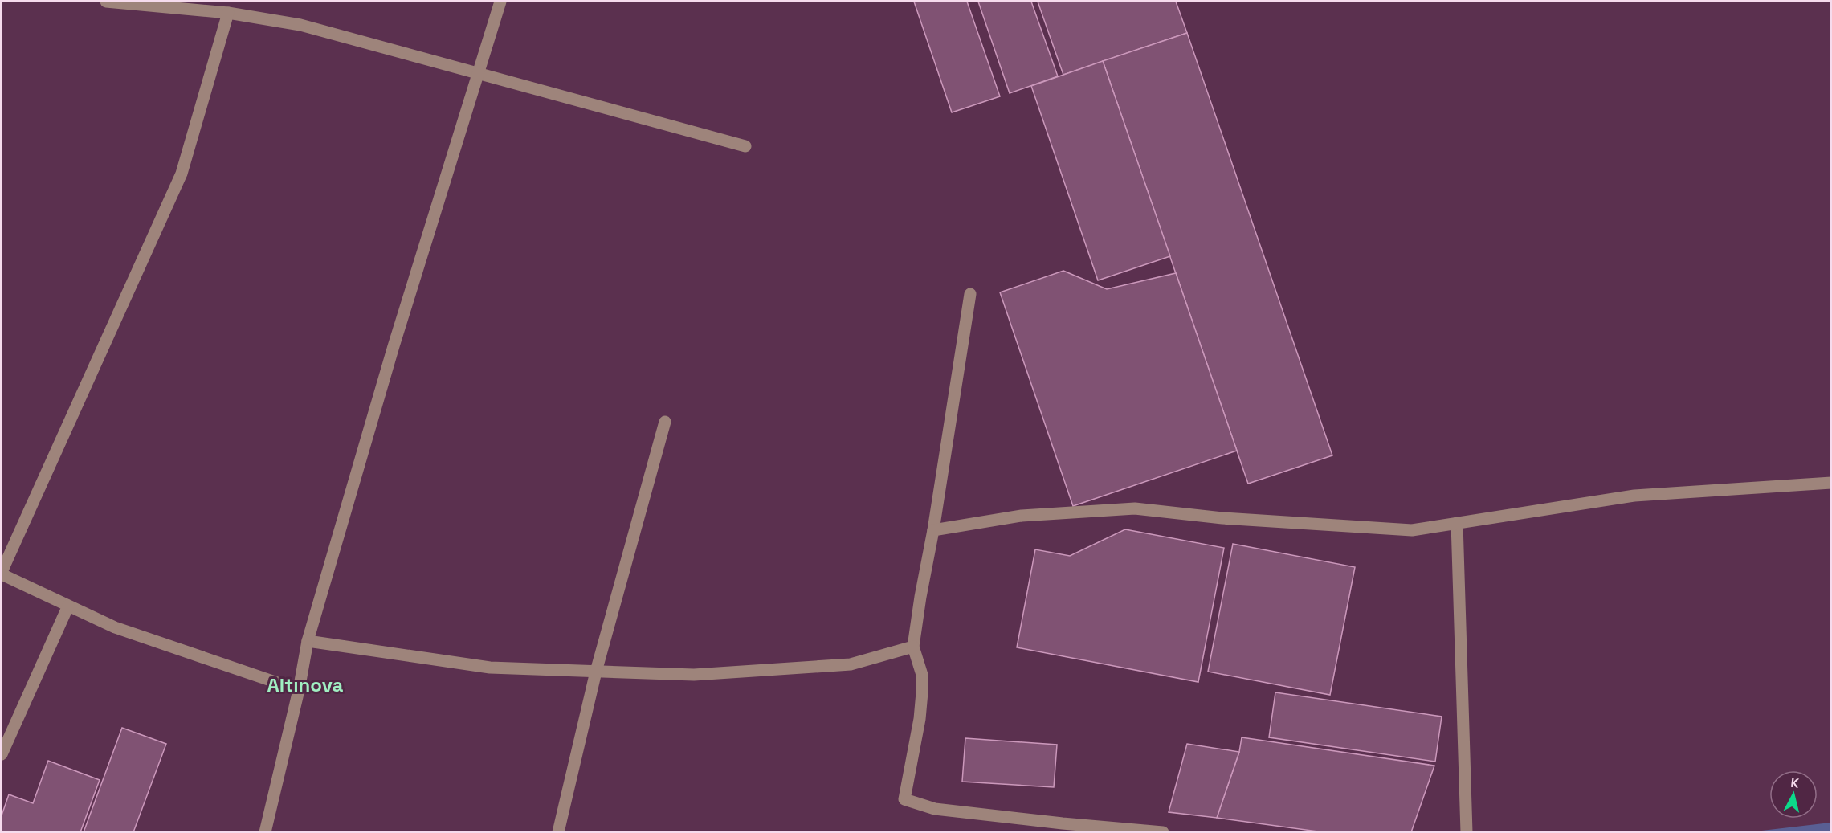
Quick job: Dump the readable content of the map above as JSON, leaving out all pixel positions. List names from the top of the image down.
{
  "districts": ["Altınova"],
  "north": "top"
}
